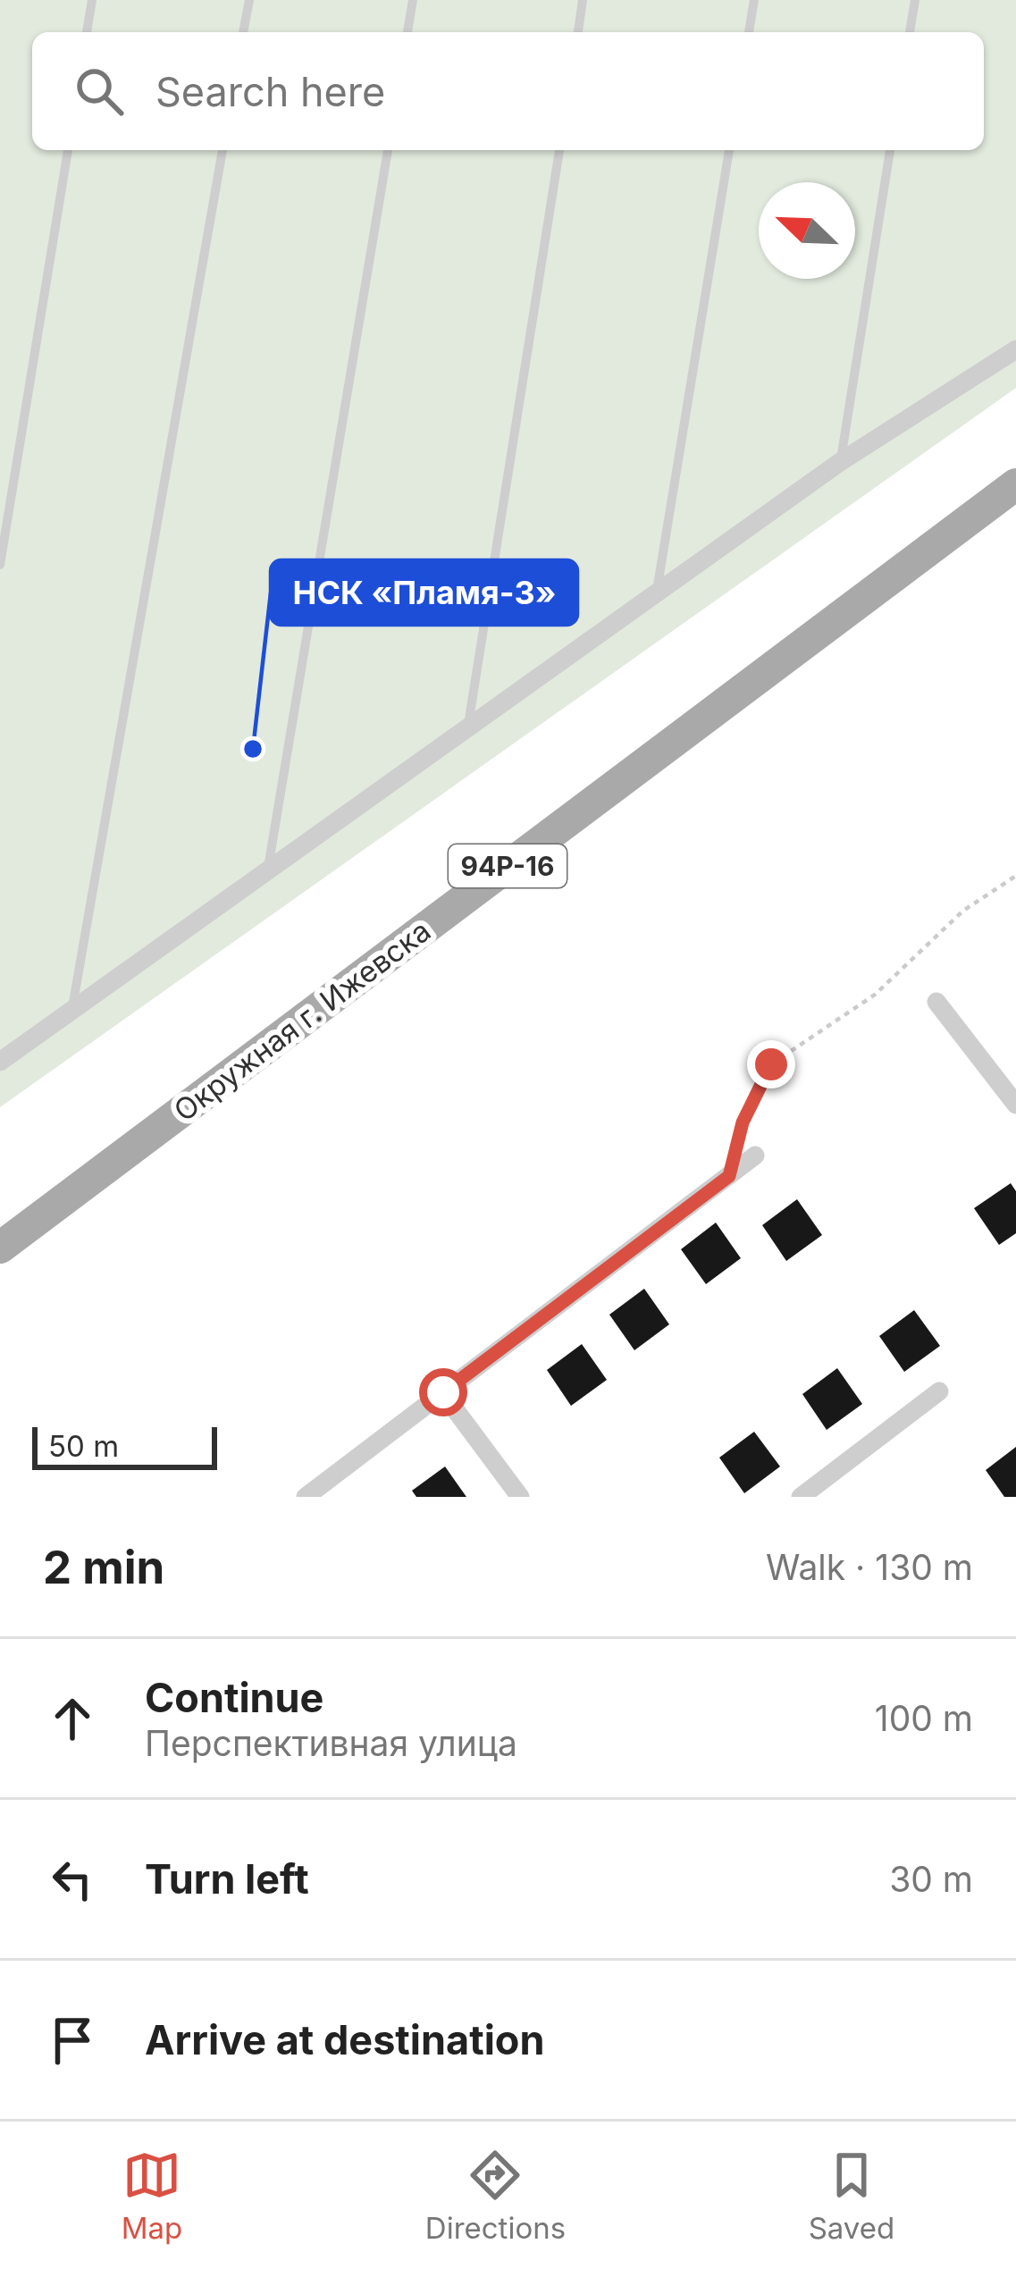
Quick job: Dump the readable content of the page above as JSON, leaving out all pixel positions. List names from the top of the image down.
{
  "streets": {
    "main road": ["94Р-16", "Окружная г. Ижевска"]
  },
  "places": ["НСК «Пламя-3»"],
  "scale_bar": "50 m",
  "north": "top left",
  "page": {
    "search": "Search here",
    "scale": "50 m",
    "heading": ["2 min", "Walk · 130 m"],
    "list": [
      ["Continue", "Перспективная улица", "100 m"],
      ["Turn left", "30 m"],
      "Arrive at destination"
    ],
    "nav": ["Map", "Directions", "Saved"]
  }
}
